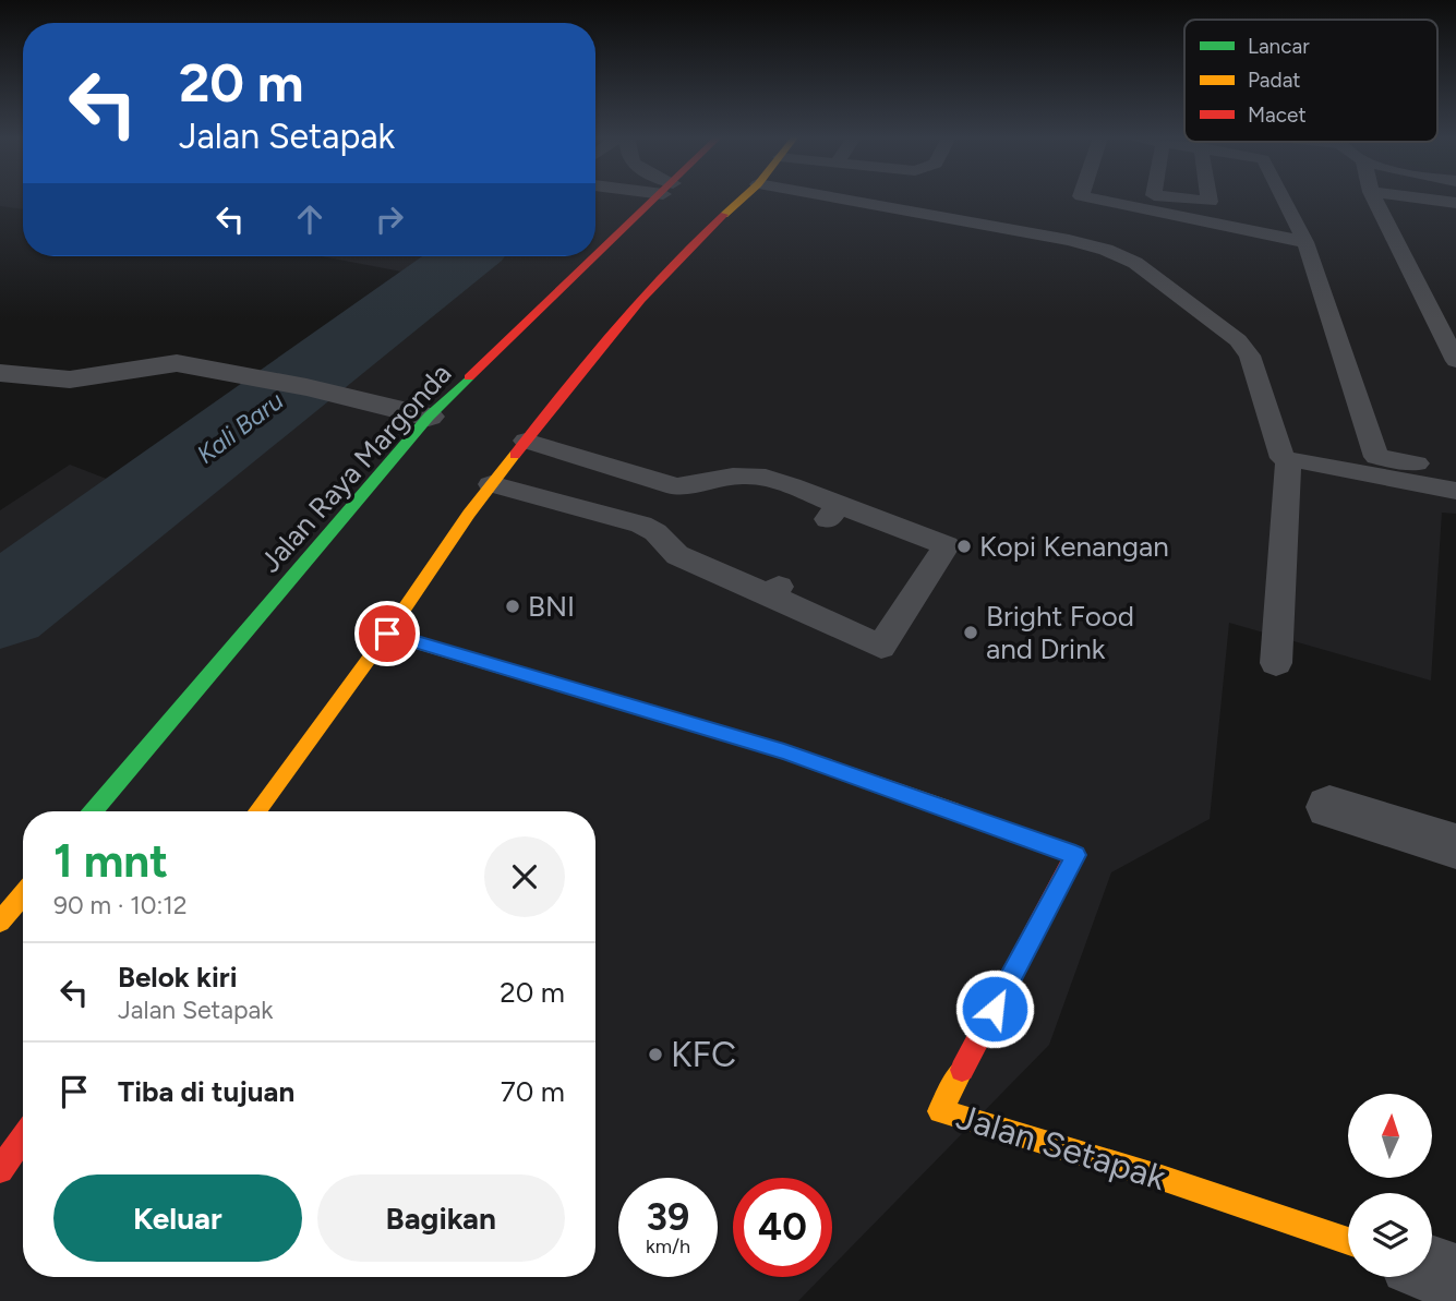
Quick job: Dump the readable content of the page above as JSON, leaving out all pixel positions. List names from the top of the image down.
{
  "streets": {
    "main road": ["Jalan Raya Margonda", "Jalan Setapak"]
  },
  "water": ["Kali Baru"],
  "places": [
    "Kopi Kenangan",
    "BNI",
    "Bright Food and Drink",
    "KFC"
  ],
  "legend": ["Lancar", "Padat", "Macet"],
  "north": "top",
  "page": {
    "turn": ["20 m", "Jalan Setapak"],
    "heading": ["1 mnt", "90 m · 10:12"],
    "list": [
      {
        "name": "Belok kiri",
        "note": "Jalan Setapak",
        "value": "20 m"
      },
      {
        "name": "Tiba di tujuan",
        "value": "70 m"
      }
    ],
    "buttons": ["Keluar", "Bagikan"],
    "speed": "39 km/h",
    "limit": "40"
  }
}
